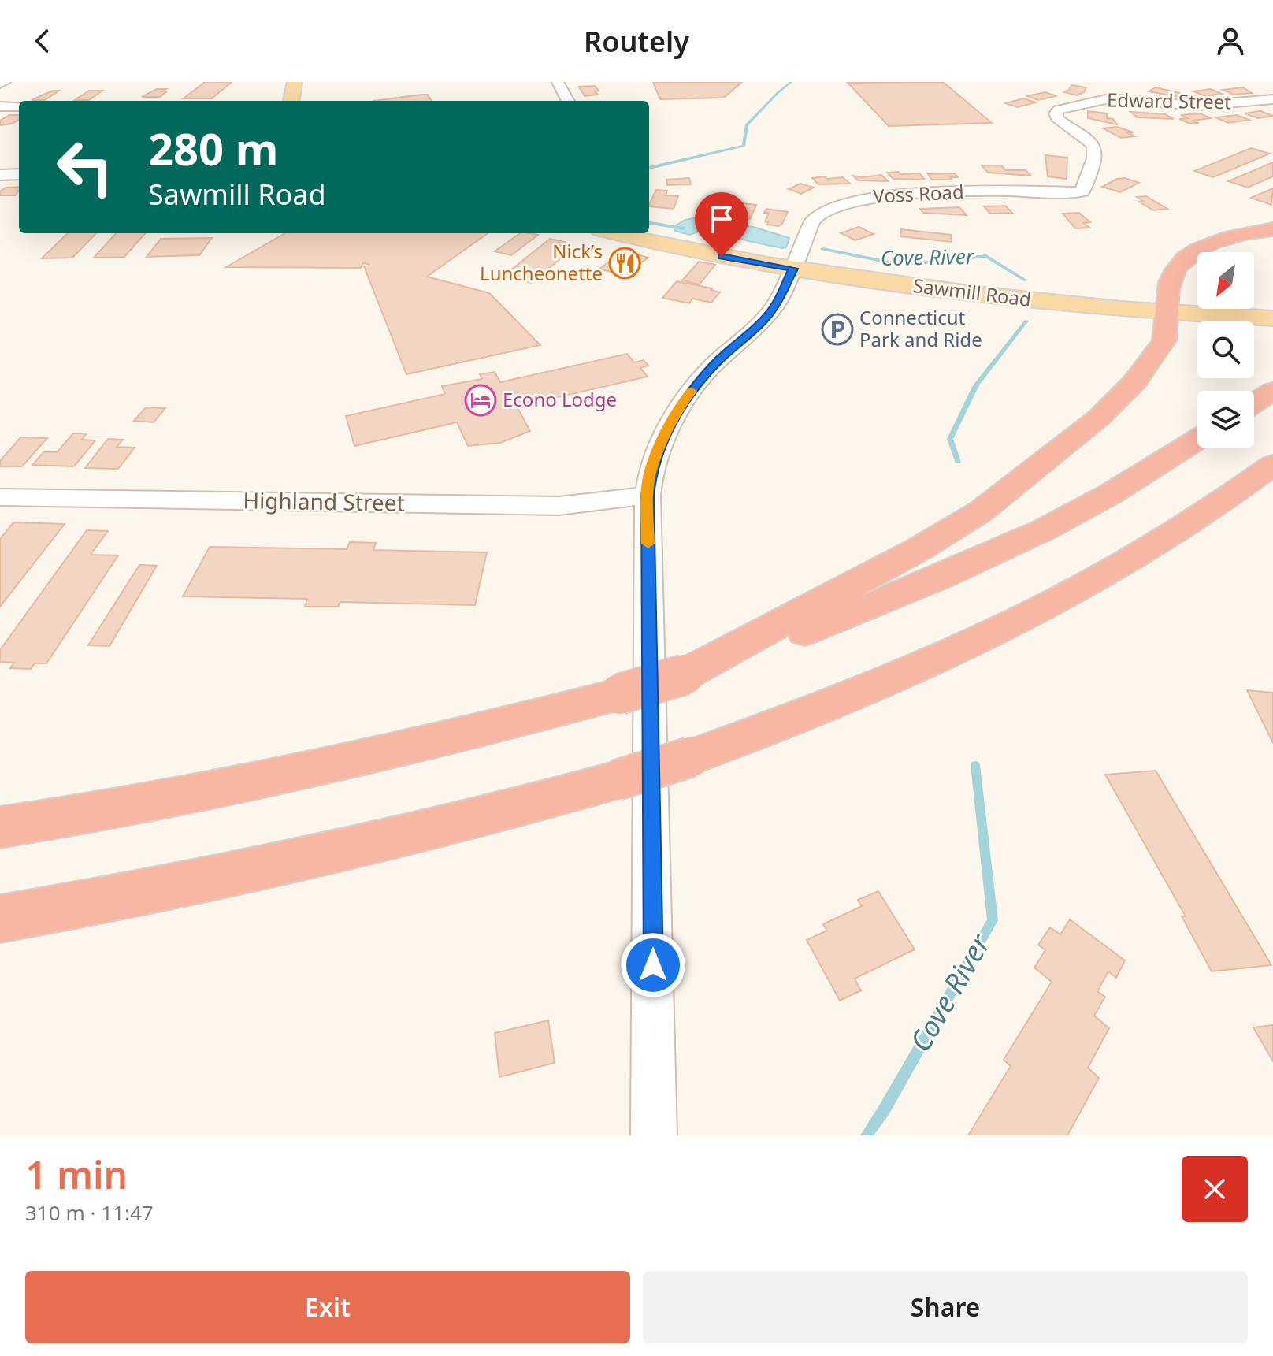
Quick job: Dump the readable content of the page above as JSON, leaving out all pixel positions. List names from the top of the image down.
{
  "streets": {
    "main road": ["Sawmill Road"],
    "street": ["Edward Street", "Voss Road", "Highland Street"]
  },
  "crossings": [
    ["Edward Street", "Voss Road"],
    ["Voss Road", "Sawmill Road"],
    ["Voss Road", "Highland Street"]
  ],
  "water": ["Cove River"],
  "places": {
    "restaurant": ["Nick’s Luncheonette"],
    "parking": ["Connecticut Park and Ride"],
    "hotel": ["Econo Lodge"]
  },
  "north": "bottom left",
  "page": {
    "header": "Routely",
    "turn": ["280 m", "Sawmill Road"],
    "heading": ["1 min", "310 m · 11:47"],
    "buttons": ["Exit", "Share"]
  }
}
